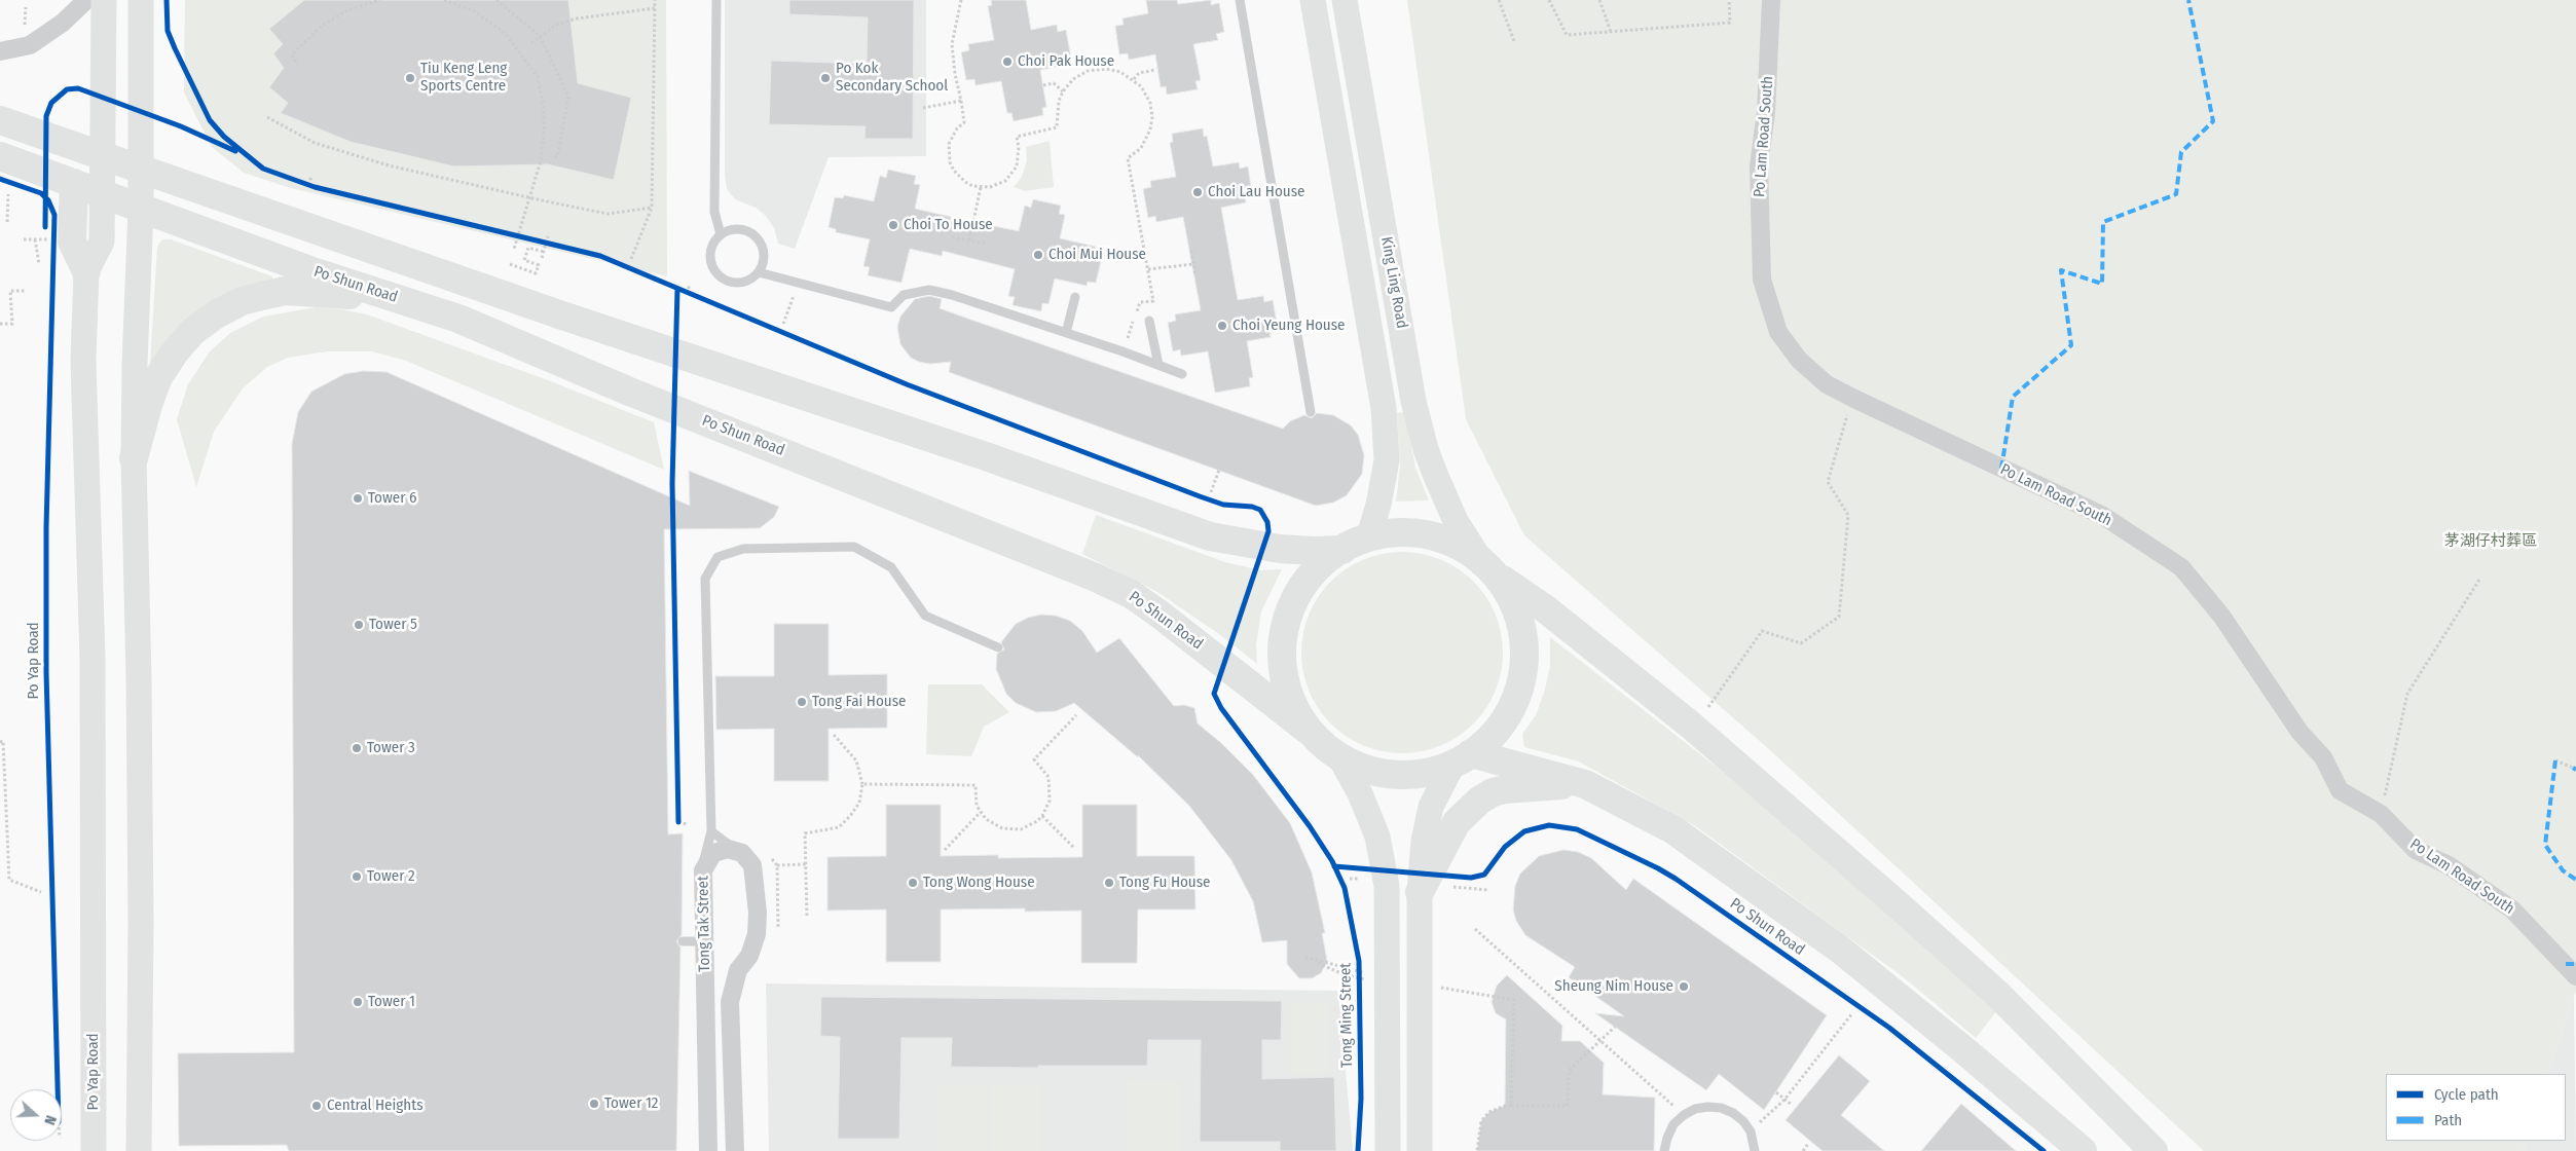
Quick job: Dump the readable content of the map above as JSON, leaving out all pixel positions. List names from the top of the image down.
{
  "streets": {
    "main road": ["King Ling Road", "Po Shun Road", "Po Yap Road"],
    "street": ["Po Lam Road South", "Tong Tak Street"],
    "cycle path": ["Tong Ming Street"]
  },
  "crossings": [
    ["Po Shun Road", "Po Yap Road"]
  ],
  "parks": ["茅湖仔村葬區"],
  "places": [
    "Choi Pak House",
    "Tiu Keng Leng Sports Centre",
    "Po Kok Secondary School",
    "Choi Lau House",
    "Choi To House",
    "Choi Mui House",
    "Choi Yeung House",
    "Tower 6",
    "Tower 5",
    "Tong Fai House",
    "Tower 3",
    "Tower 2",
    "Tong Wong House",
    "Tong Fu House",
    "Sheung Nim House",
    "Tower 1",
    "Tower 12",
    "Central Heights"
  ],
  "legend": ["Cycle path", "Path"],
  "north": "right"
}
